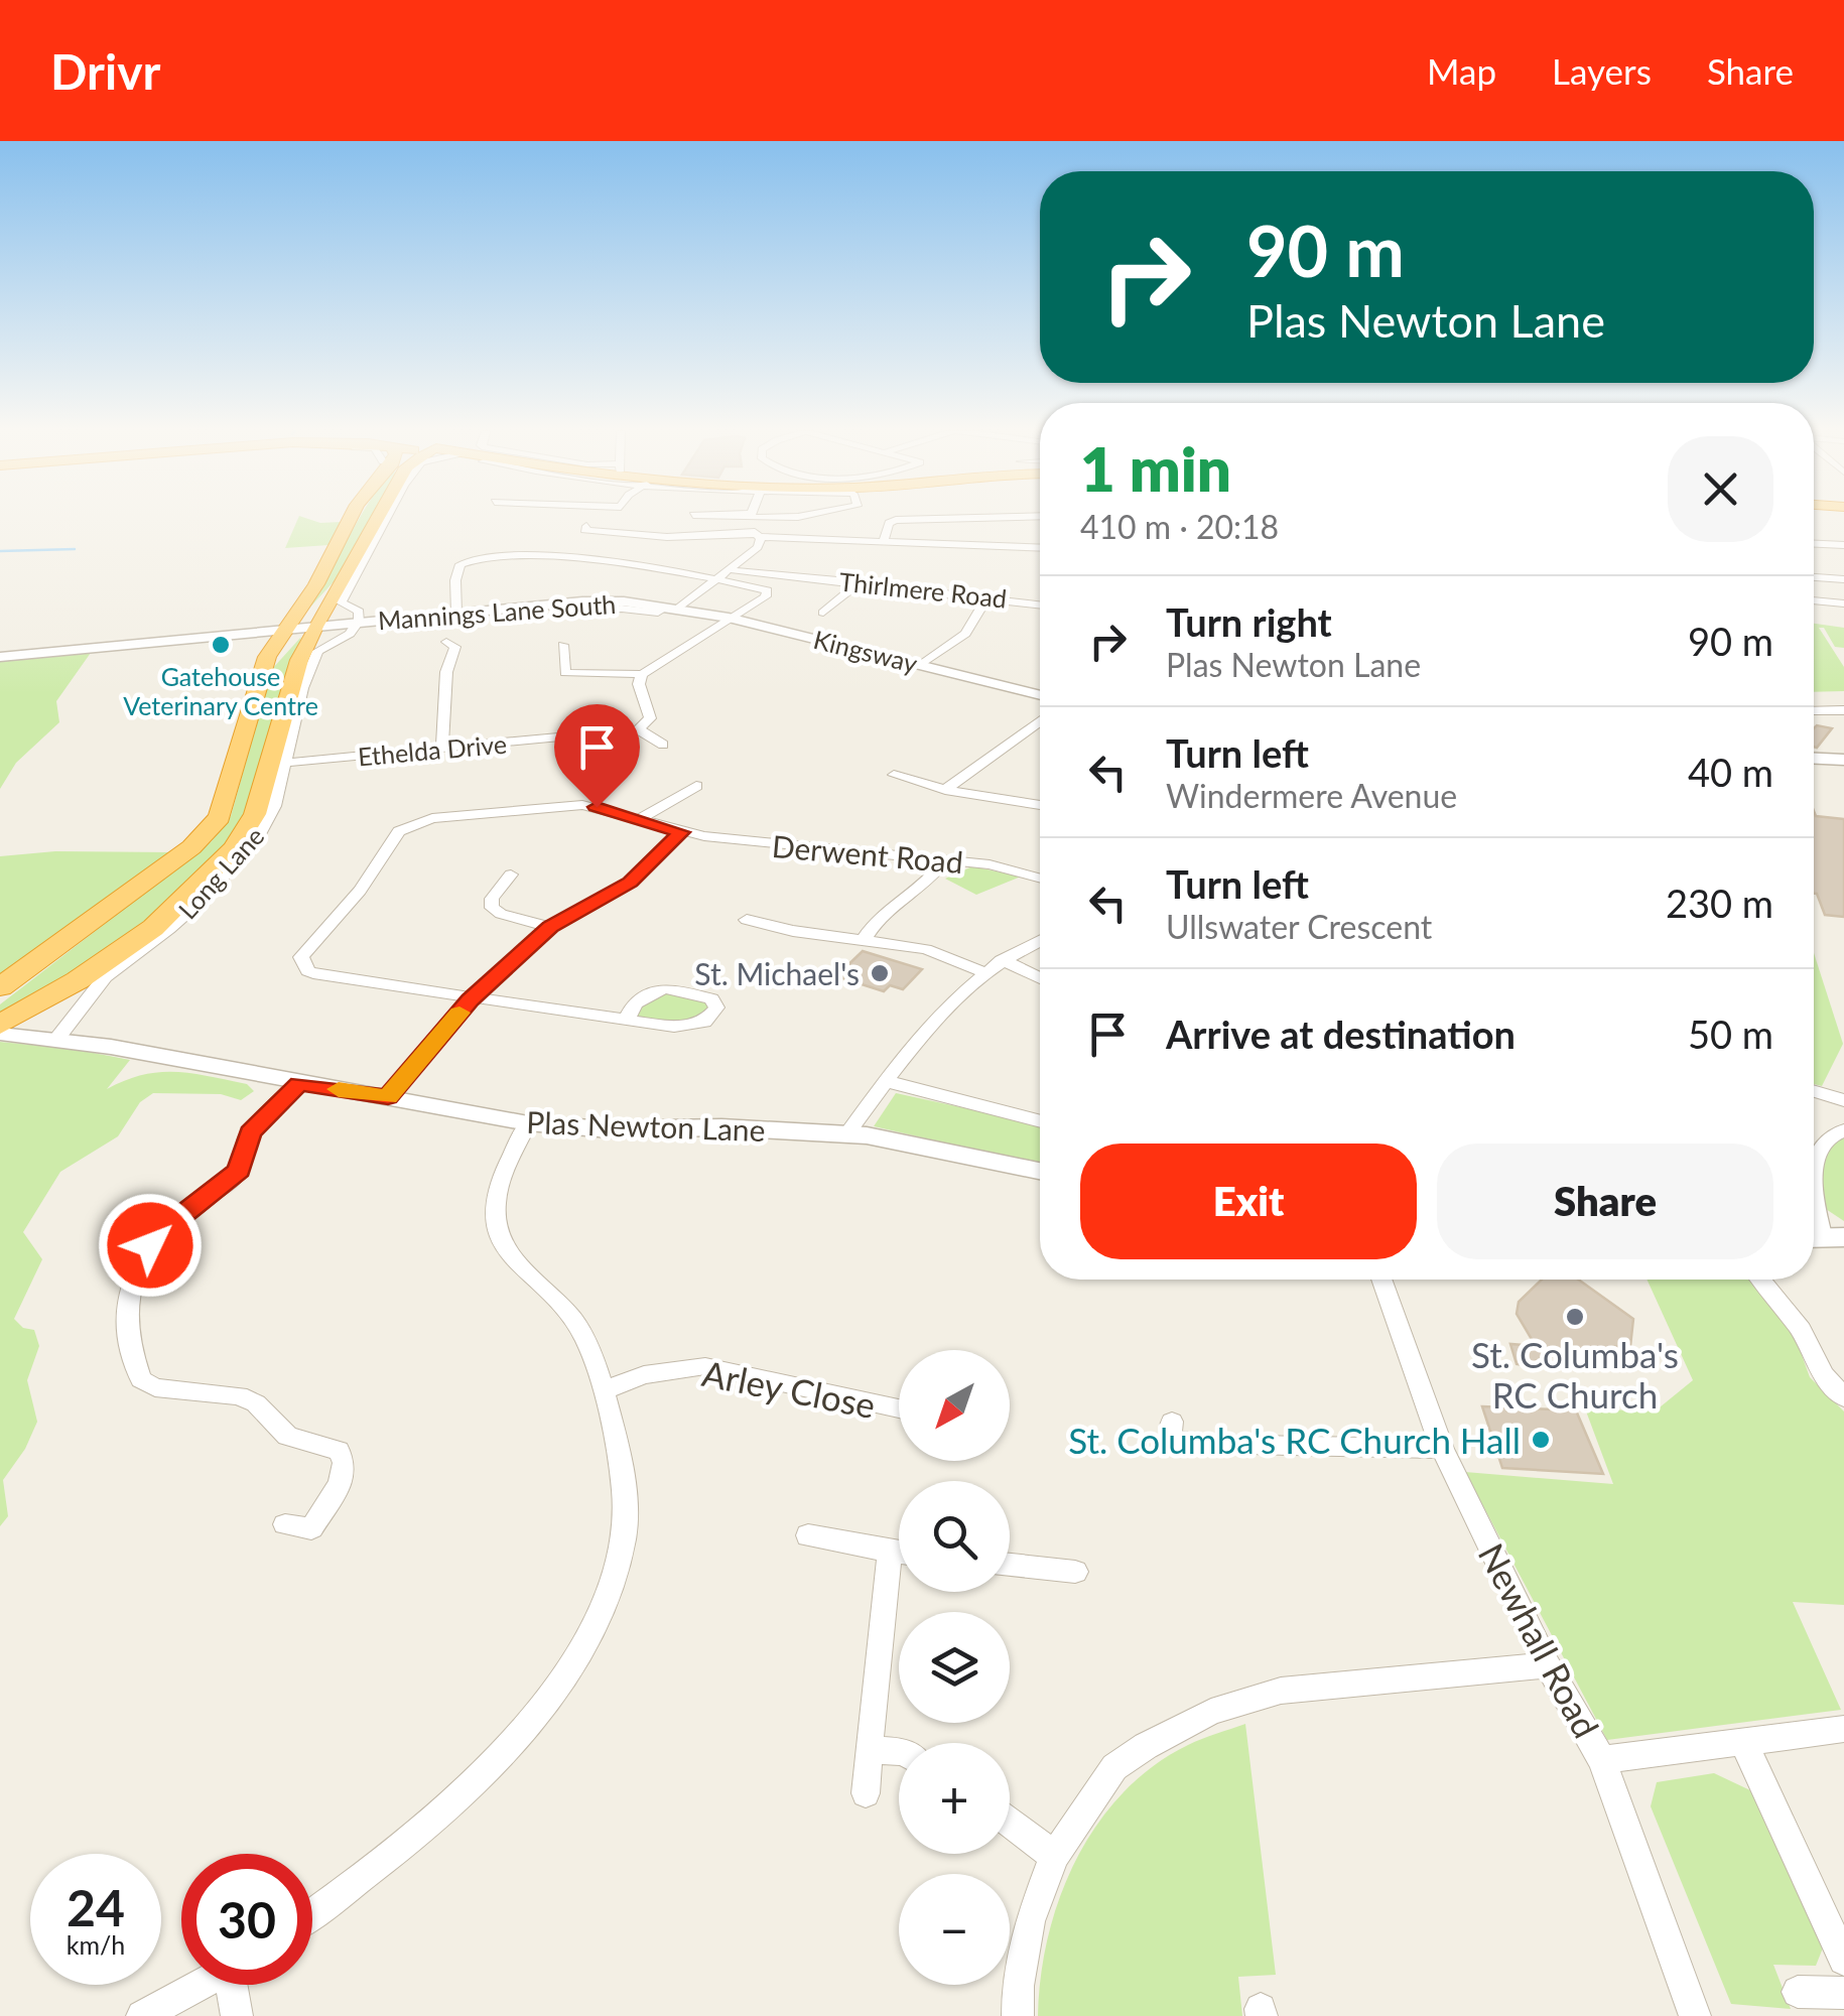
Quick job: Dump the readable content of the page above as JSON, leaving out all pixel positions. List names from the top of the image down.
{
  "streets": {
    "highway": ["Long Lane"],
    "street": [
      "Thirlmere Road",
      "Mannings Lane South",
      "Kingsway",
      "Ethelda Drive",
      "Derwent Road",
      "Plas Newton Lane",
      "Arley Close",
      "Newhall Road"
    ]
  },
  "crossings": [
    ["Mannings Lane South", "Kingsway"],
    ["Mannings Lane South", "Long Lane"],
    ["Ethelda Drive", "Long Lane"],
    ["Long Lane", "Plas Newton Lane"]
  ],
  "places": [
    "Gatehouse Veterinary Centre",
    "St. Michael's",
    "St. Columba's RC Church",
    "St. Columba's RC Church Hall"
  ],
  "north": "bottom left",
  "page": {
    "header": "Drivr",
    "nav": ["Map", "Layers", "Share"],
    "turn": ["90 m", "Plas Newton Lane"],
    "heading": ["1 min", "410 m · 20:18"],
    "list": [
      {
        "name": "Turn right",
        "note": "Plas Newton Lane",
        "value": "90 m"
      },
      {
        "name": "Turn left",
        "note": "Windermere Avenue",
        "value": "40 m"
      },
      {
        "name": "Turn left",
        "note": "Ullswater Crescent",
        "value": "230 m"
      },
      {
        "name": "Arrive at destination",
        "value": "50 m"
      }
    ],
    "buttons": ["Exit", "Share"],
    "map_buttons": ["+", "−"],
    "speed": "24 km/h",
    "limit": "30"
  }
}
